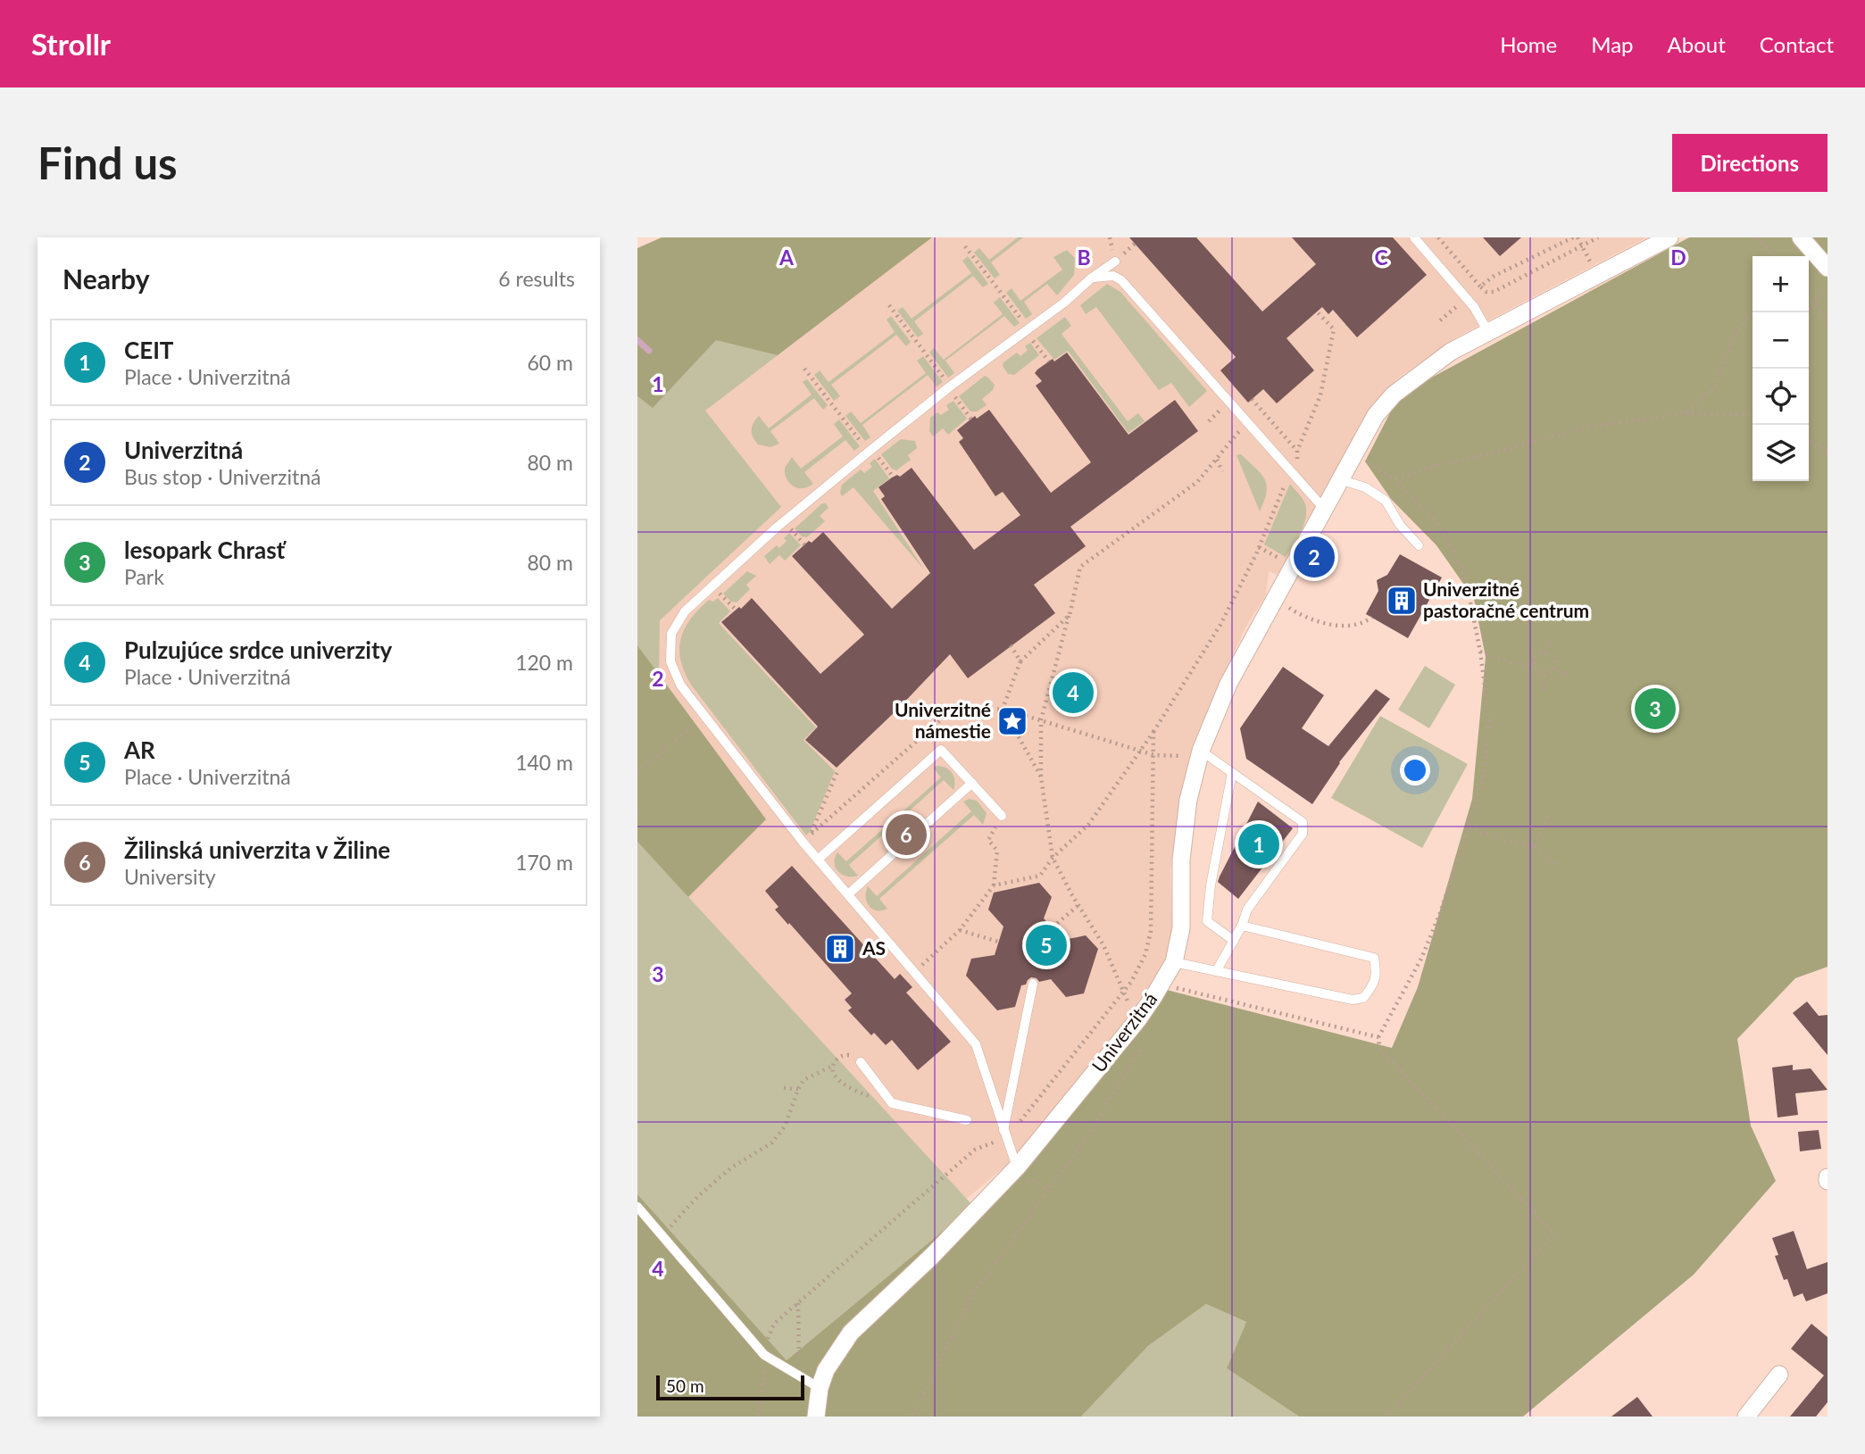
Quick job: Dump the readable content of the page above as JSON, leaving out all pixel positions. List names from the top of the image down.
{
  "streets": {
    "street": ["Univerzitná"]
  },
  "places": {
    "building": ["Univerzitné pastoračné centrum", "AS"],
    "place": ["Univerzitné námestie"]
  },
  "scale_bar": "50 m",
  "page": {
    "header": "Strollr",
    "nav": [
      "Home",
      "Map",
      "About",
      "Contact"
    ],
    "buttons": "Directions",
    "title": "Find us",
    "heading": ["Nearby", "6 results"],
    "map_buttons": ["+", "−"],
    "list": [
      {
        "mark": "1",
        "name": "CEIT",
        "note": "Place · Univerzitná",
        "value": "60 m"
      },
      {
        "mark": "2",
        "name": "Univerzitná",
        "note": "Bus stop · Univerzitná",
        "value": "80 m"
      },
      {
        "mark": "3",
        "name": "lesopark Chrasť",
        "note": "Park",
        "value": "80 m"
      },
      {
        "mark": "4",
        "name": "Pulzujúce srdce univerzity",
        "note": "Place · Univerzitná",
        "value": "120 m"
      },
      {
        "mark": "5",
        "name": "AR",
        "note": "Place · Univerzitná",
        "value": "140 m"
      },
      {
        "mark": "6",
        "name": "Žilinská univerzita v Žiline",
        "note": "University",
        "value": "170 m"
      }
    ],
    "pins": [
      "2",
      "4",
      "3",
      "6",
      "1",
      "5"
    ],
    "scale": "50 m"
  },
  "grid": {
    "columns": [
      "A",
      "B",
      "C",
      "D"
    ],
    "rows": [
      "1",
      "2",
      "3",
      "4"
    ]
  }
}
